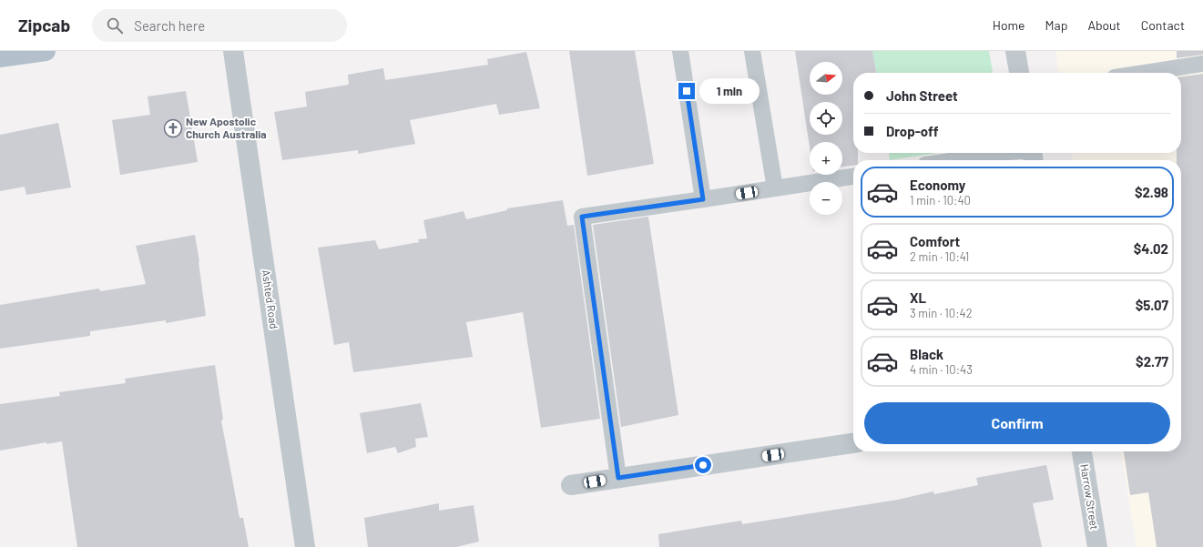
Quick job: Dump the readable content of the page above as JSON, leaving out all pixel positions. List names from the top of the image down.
{
  "streets": {
    "street": ["Ashted Road", "Harrow Street"]
  },
  "places": {
    "church": ["New Apostolic Church Australia"]
  },
  "north": "right",
  "page": {
    "header": "Zipcab",
    "search": "Search here",
    "nav": [
      "Home",
      "Map",
      "About",
      "Contact"
    ],
    "map_buttons": ["+", "−"],
    "banner": ["John Street", "Drop-off"],
    "bubble": "1 min",
    "list": [
      {
        "name": "Economy",
        "note": "1 min · 10:40",
        "value": "$2.98"
      },
      {
        "name": "Comfort",
        "note": "2 min · 10:41",
        "value": "$4.02"
      },
      {
        "name": "XL",
        "note": "3 min · 10:42",
        "value": "$5.07"
      },
      {
        "name": "Black",
        "note": "4 min · 10:43",
        "value": "$2.77"
      }
    ],
    "buttons": "Confirm"
  }
}
